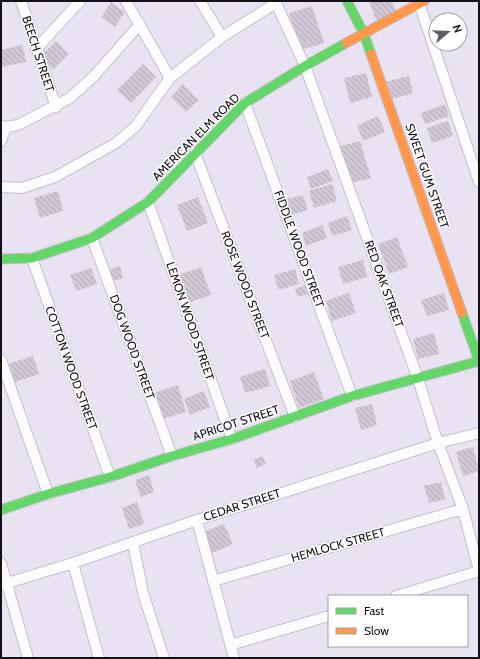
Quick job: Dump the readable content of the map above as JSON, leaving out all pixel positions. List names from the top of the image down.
{
  "streets": {
    "street": [
      "BEECH STREET",
      "AMERICAN ELM ROAD",
      "SWEET GUM STREET",
      "FIDDLE WOOD STREET",
      "RED OAK STREET",
      "ROSE WOOD STREET",
      "LEMON WOOD STREET",
      "DOG WOOD STREET",
      "COTTON WOOD STREET",
      "APRICOT STREET",
      "CEDAR STREET",
      "HEMLOCK STREET"
    ]
  },
  "crossings": [
    ["AMERICAN ELM ROAD", "SWEET GUM STREET"],
    ["AMERICAN ELM ROAD", "FIDDLE WOOD STREET"],
    ["AMERICAN ELM ROAD", "RED OAK STREET"],
    ["AMERICAN ELM ROAD", "ROSE WOOD STREET"],
    ["AMERICAN ELM ROAD", "LEMON WOOD STREET"],
    ["AMERICAN ELM ROAD", "DOG WOOD STREET"],
    ["AMERICAN ELM ROAD", "COTTON WOOD STREET"],
    ["SWEET GUM STREET", "APRICOT STREET"],
    ["FIDDLE WOOD STREET", "APRICOT STREET"],
    ["RED OAK STREET", "APRICOT STREET"],
    ["RED OAK STREET", "CEDAR STREET"],
    ["RED OAK STREET", "HEMLOCK STREET"],
    ["ROSE WOOD STREET", "APRICOT STREET"],
    ["LEMON WOOD STREET", "APRICOT STREET"],
    ["DOG WOOD STREET", "APRICOT STREET"],
    ["COTTON WOOD STREET", "APRICOT STREET"]
  ],
  "legend": ["Fast", "Slow"],
  "north": "right"
}
